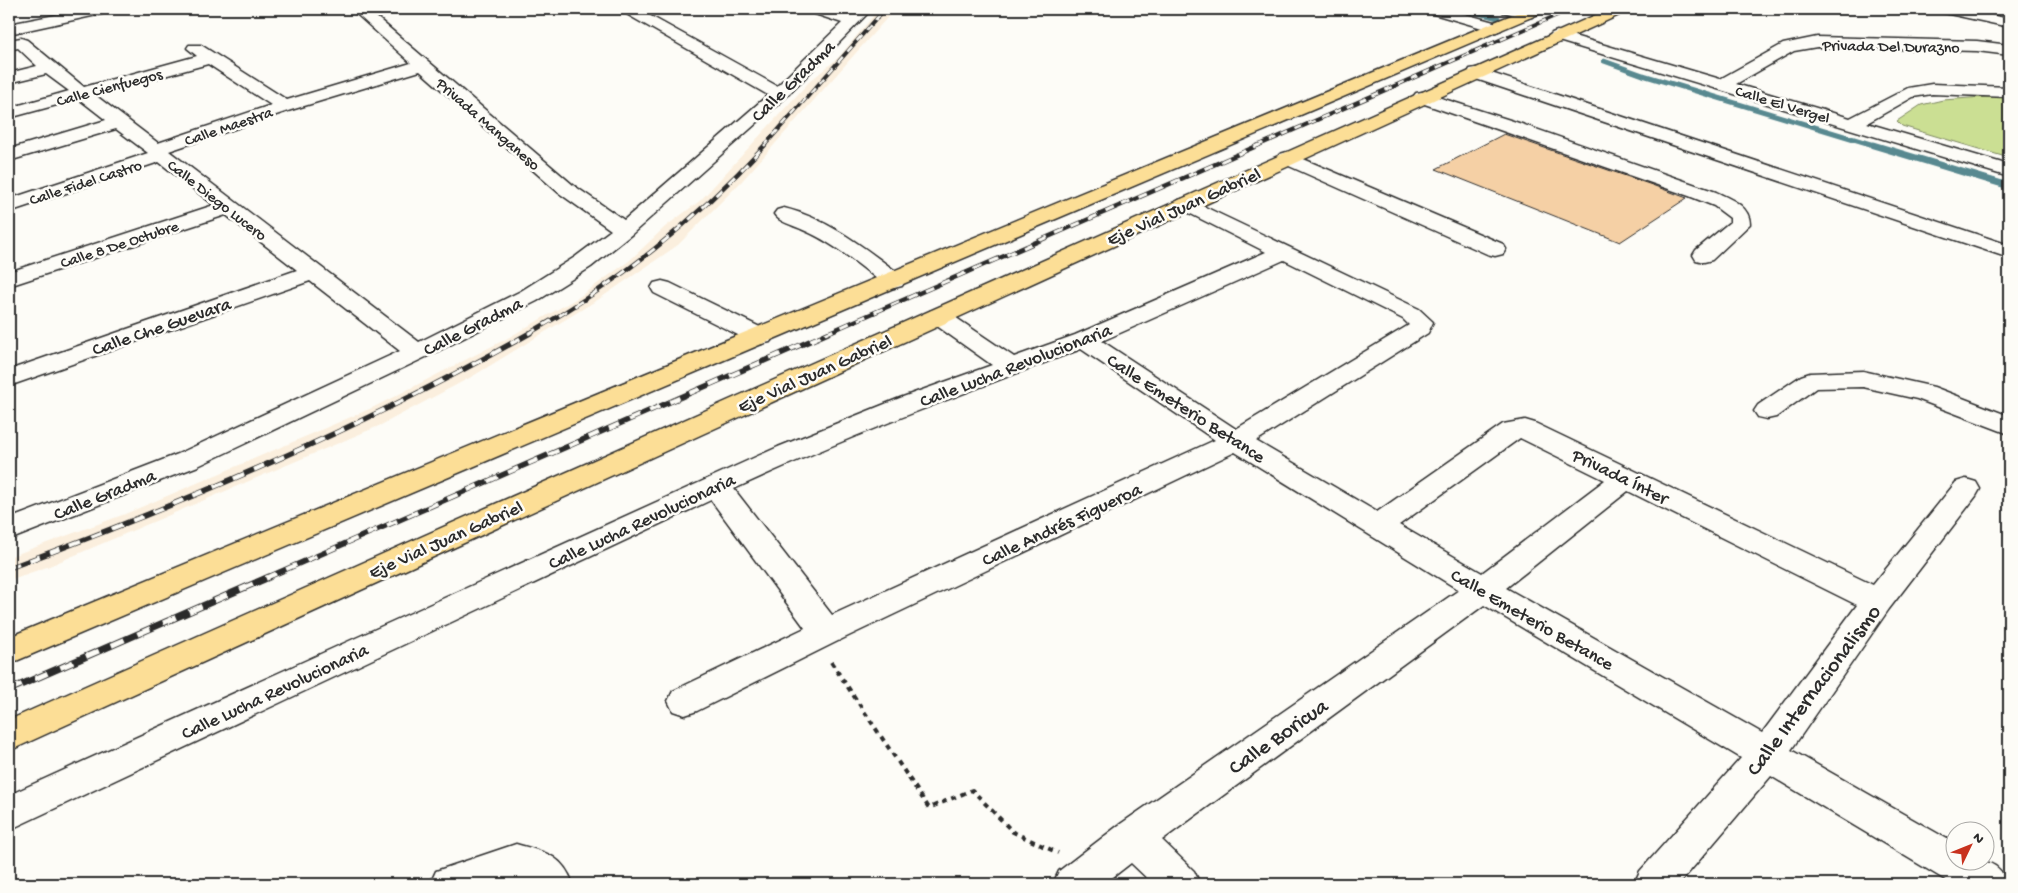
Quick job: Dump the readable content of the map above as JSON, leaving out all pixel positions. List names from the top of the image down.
{
  "streets": {
    "main road": ["Eje Vial Juan Gabriel"],
    "street": [
      "Privada Del Durazno",
      "Calle Gradma",
      "Calle Cienfuegos",
      "Calle El Vergel",
      "Privada Manganeso",
      "Calle Maestra",
      "Calle Fidel Castro",
      "Calle Diego Lucero",
      "Calle 8 De Octubre",
      "Calle Che Guevara",
      "Calle Lucha Revolucionaria",
      "Calle Emeterio Betance",
      "Privada Ínter",
      "Calle Andrés Figueroa",
      "Calle Internacionalismo",
      "Calle Boricua"
    ]
  },
  "crossings": [
    ["Privada Del Durazno", "Calle El Vergel"],
    ["Calle Gradma", "Privada Manganeso"],
    ["Calle Gradma", "Calle Diego Lucero"],
    ["Calle Cienfuegos", "Calle Maestra"],
    ["Calle Cienfuegos", "Calle Diego Lucero"],
    ["Calle El Vergel", "Eje Vial Juan Gabriel"],
    ["Calle Maestra", "Calle Fidel Castro"],
    ["Calle Maestra", "Calle Diego Lucero"],
    ["Calle Fidel Castro", "Calle Diego Lucero"],
    ["Calle Diego Lucero", "Calle 8 De Octubre"],
    ["Calle Diego Lucero", "Calle Che Guevara"],
    ["Calle Lucha Revolucionaria", "Calle Emeterio Betance"],
    ["Calle Lucha Revolucionaria", "Calle Andrés Figueroa"],
    ["Calle Emeterio Betance", "Privada Ínter"],
    ["Calle Emeterio Betance", "Calle Andrés Figueroa"],
    ["Calle Emeterio Betance", "Calle Internacionalismo"],
    ["Calle Emeterio Betance", "Calle Boricua"],
    ["Privada Ínter", "Calle Internacionalismo"],
    ["Privada Ínter", "Calle Boricua"]
  ],
  "north": "top right"
}
